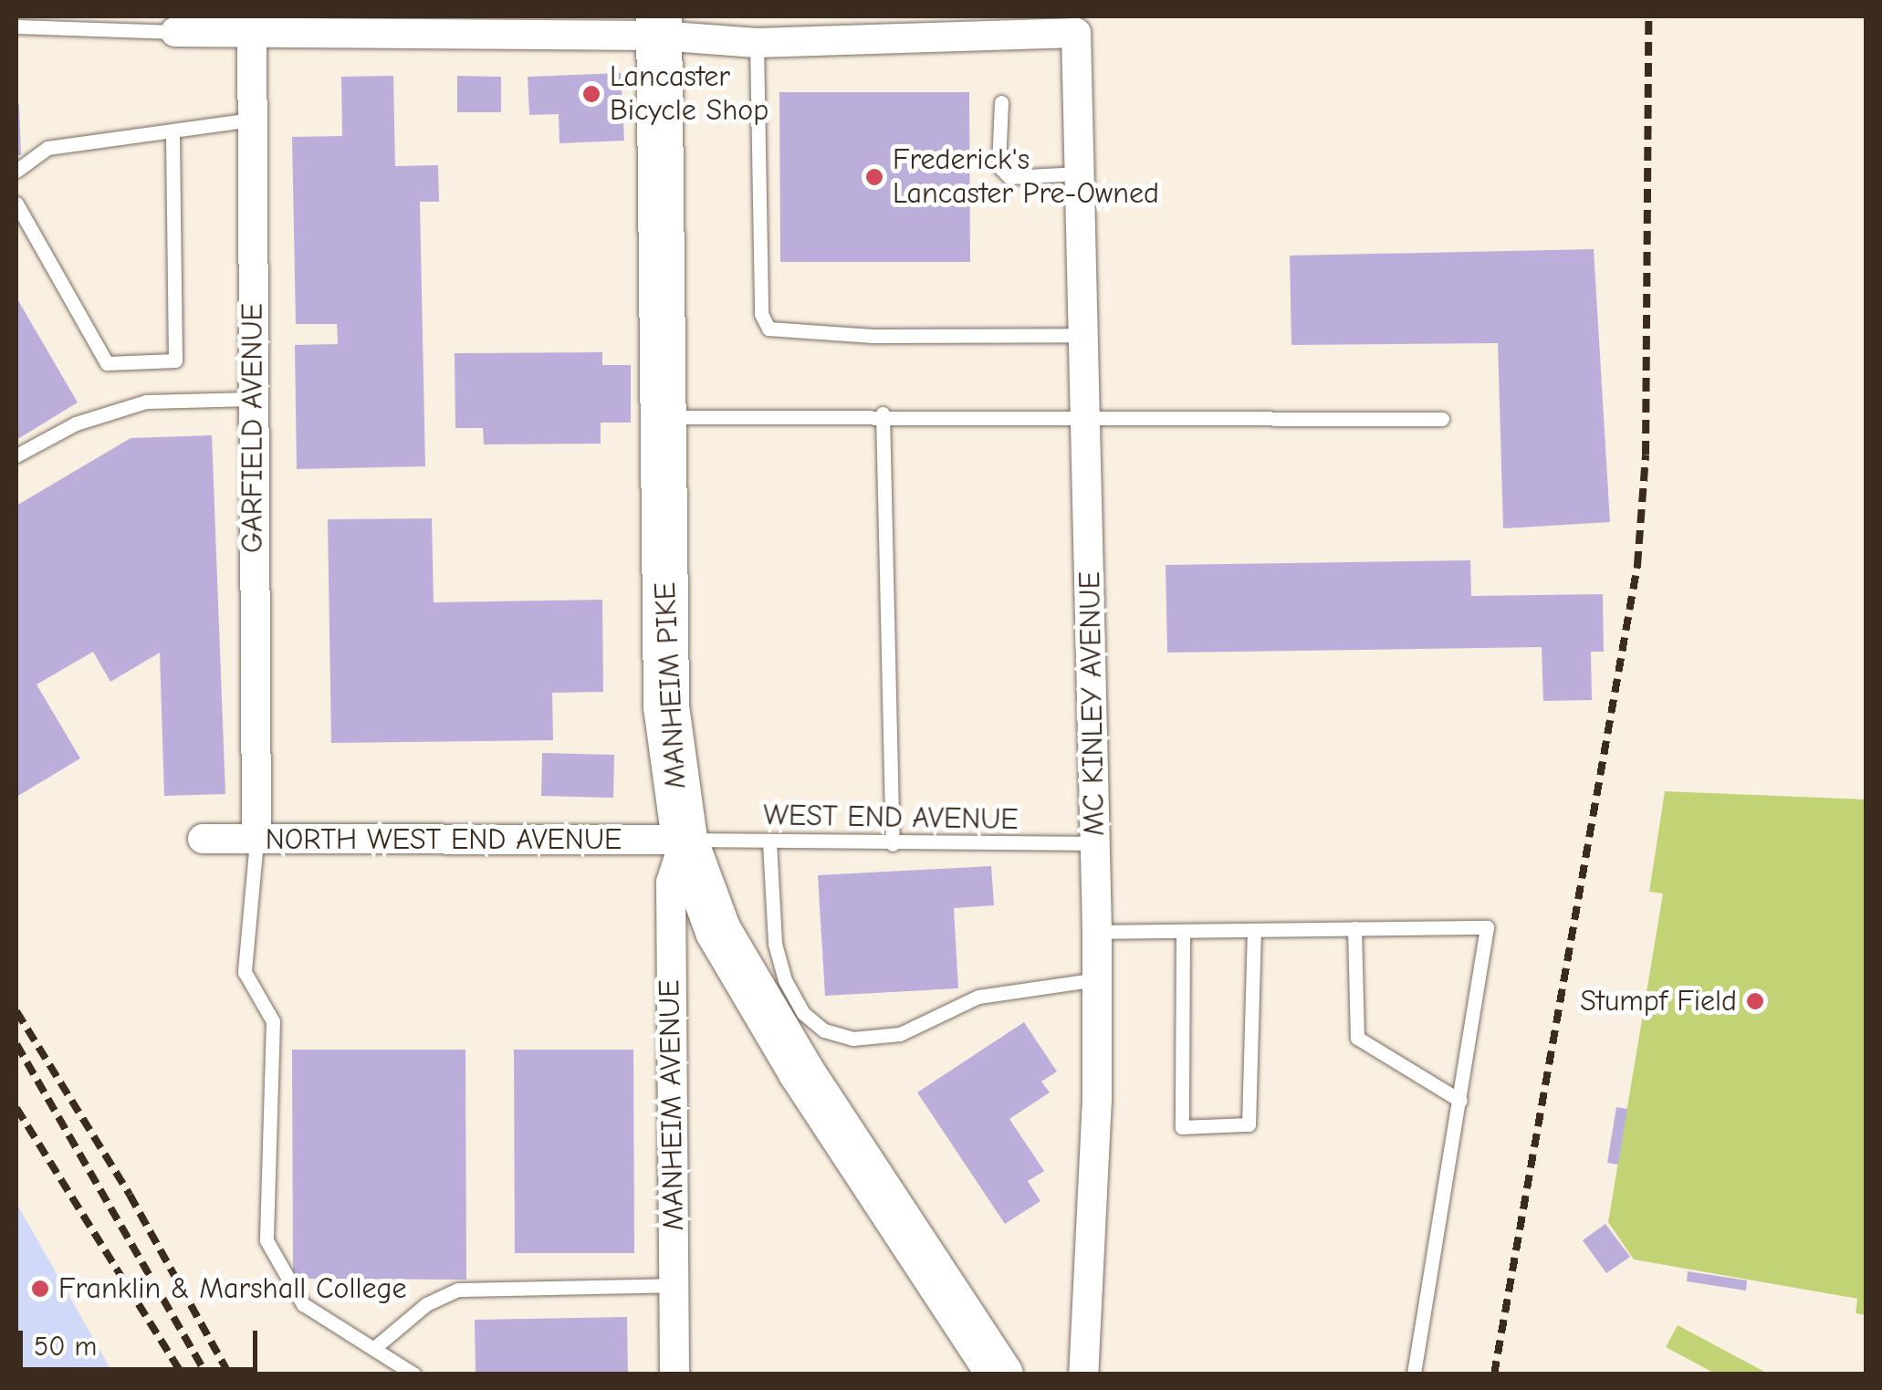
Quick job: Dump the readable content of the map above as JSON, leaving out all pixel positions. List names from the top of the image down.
{
  "streets": {
    "main road": ["MANHEIM PIKE"],
    "street": [
      "GARFIELD AVENUE",
      "MC KINLEY AVENUE",
      "NORTH WEST END AVENUE",
      "MANHEIM AVENUE"
    ],
    "lane": ["WEST END AVENUE"]
  },
  "crossings": [
    ["GARFIELD AVENUE", "NORTH WEST END AVENUE"],
    ["MANHEIM PIKE", "WEST END AVENUE"],
    ["MANHEIM PIKE", "NORTH WEST END AVENUE"],
    ["MANHEIM PIKE", "MANHEIM AVENUE"],
    ["MC KINLEY AVENUE", "WEST END AVENUE"],
    ["WEST END AVENUE", "NORTH WEST END AVENUE"],
    ["WEST END AVENUE", "MANHEIM AVENUE"],
    ["NORTH WEST END AVENUE", "MANHEIM AVENUE"]
  ],
  "places": [
    "Lancaster Bicycle Shop",
    "Frederick's Lancaster Pre-Owned",
    "Stumpf Field",
    "Franklin & Marshall College"
  ],
  "scale_bar": "50 m"
}
